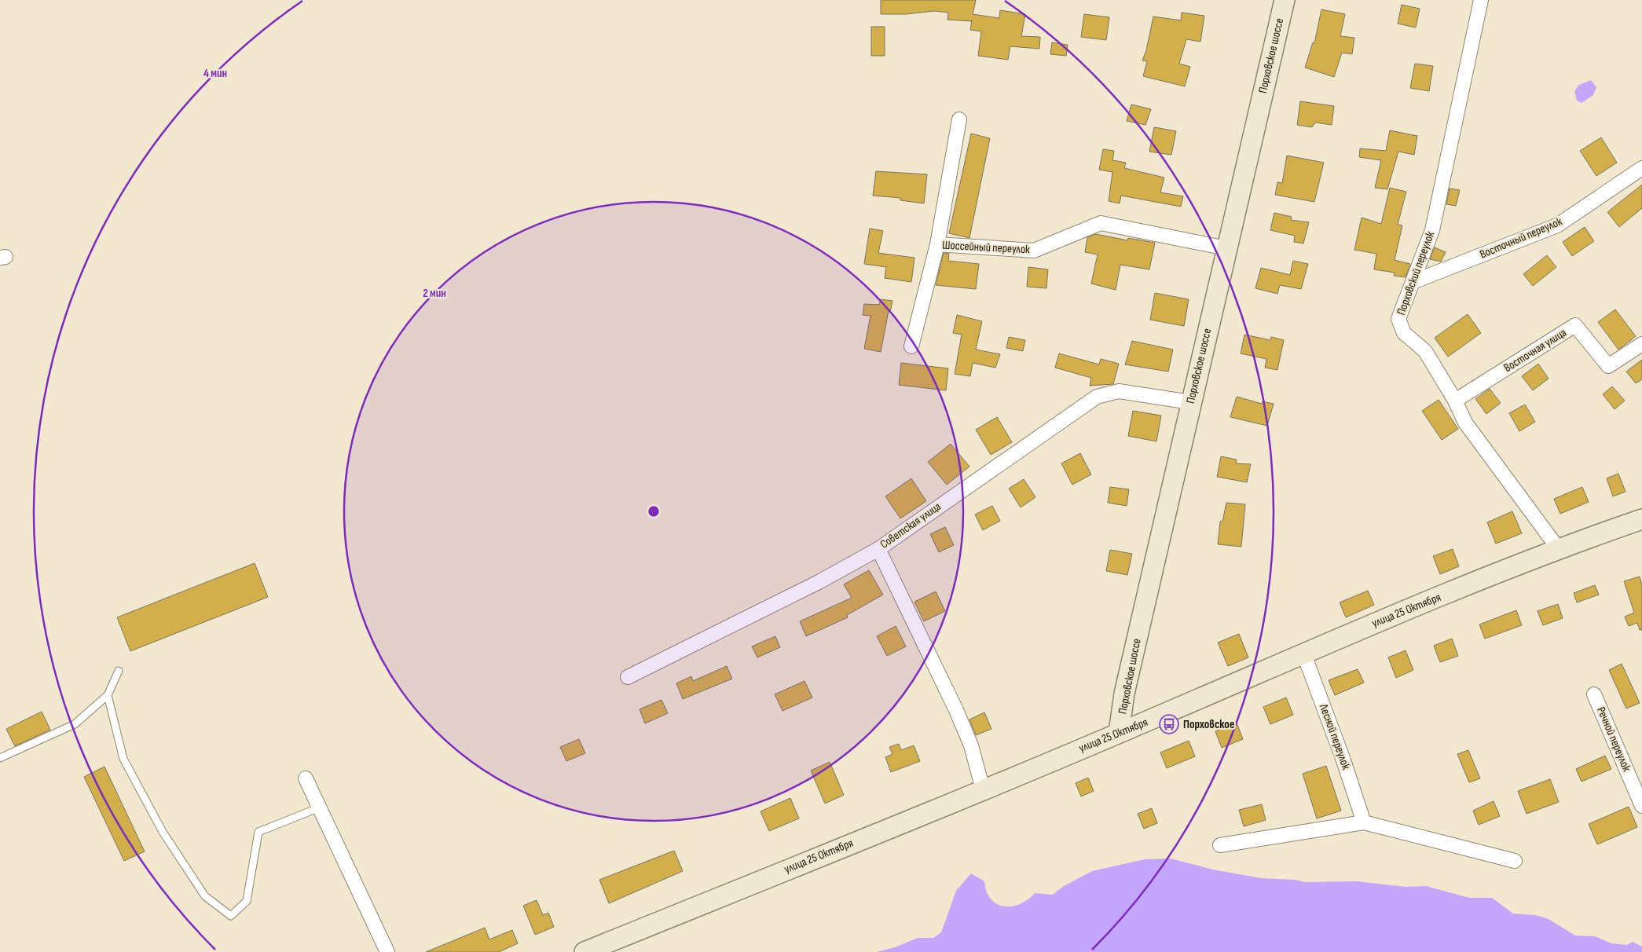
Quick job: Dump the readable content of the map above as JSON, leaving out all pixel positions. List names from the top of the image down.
{
  "streets": {
    "main road": ["Порховское шоссе", "улица 25 Октября"],
    "street": [
      "Восточный переулок",
      "Шоссейный переулок",
      "Порховский переулок",
      "Восточная улица",
      "Советская улица",
      "Лесной переулок",
      "Речной переулок"
    ]
  },
  "crossings": [
    ["Порховское шоссе", "Шоссейный переулок"],
    ["Порховское шоссе", "Советская улица"],
    ["Порховское шоссе", "улица 25 Октября"],
    ["Восточный переулок", "Порховский переулок"],
    ["Порховский переулок", "Восточная улица"],
    ["Порховский переулок", "улица 25 Октября"],
    ["улица 25 Октября", "Лесной переулок"]
  ],
  "places": {
    "bus stop": ["Порховское"]
  },
  "rings": ["4 мин", "2 мин"]
}
